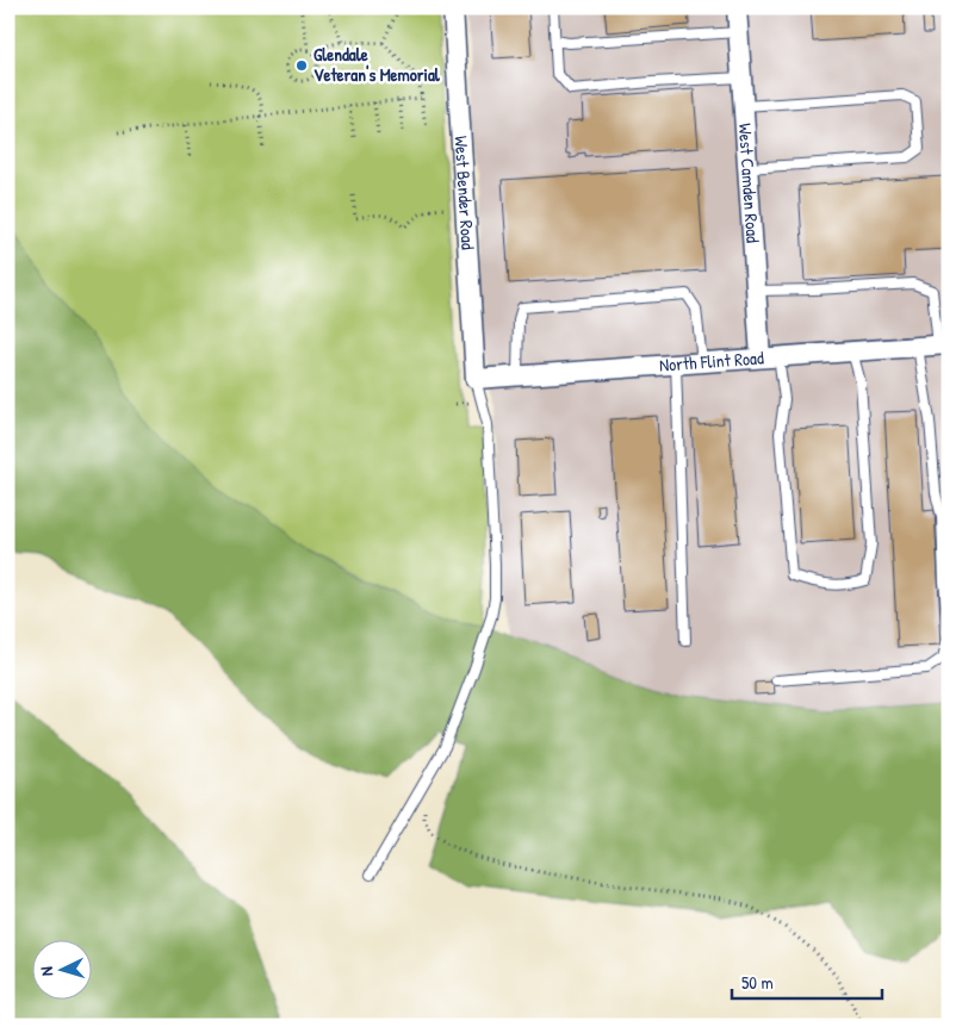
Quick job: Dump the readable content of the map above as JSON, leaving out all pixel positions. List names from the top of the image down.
{
  "streets": {
    "street": ["West Camden Road", "West Bender Road", "North Flint Road"]
  },
  "crossings": [
    ["West Camden Road", "North Flint Road"],
    ["West Bender Road", "North Flint Road"]
  ],
  "places": ["Glendale Veteran's Memorial"],
  "scale_bar": "50 m",
  "north": "left"
}
